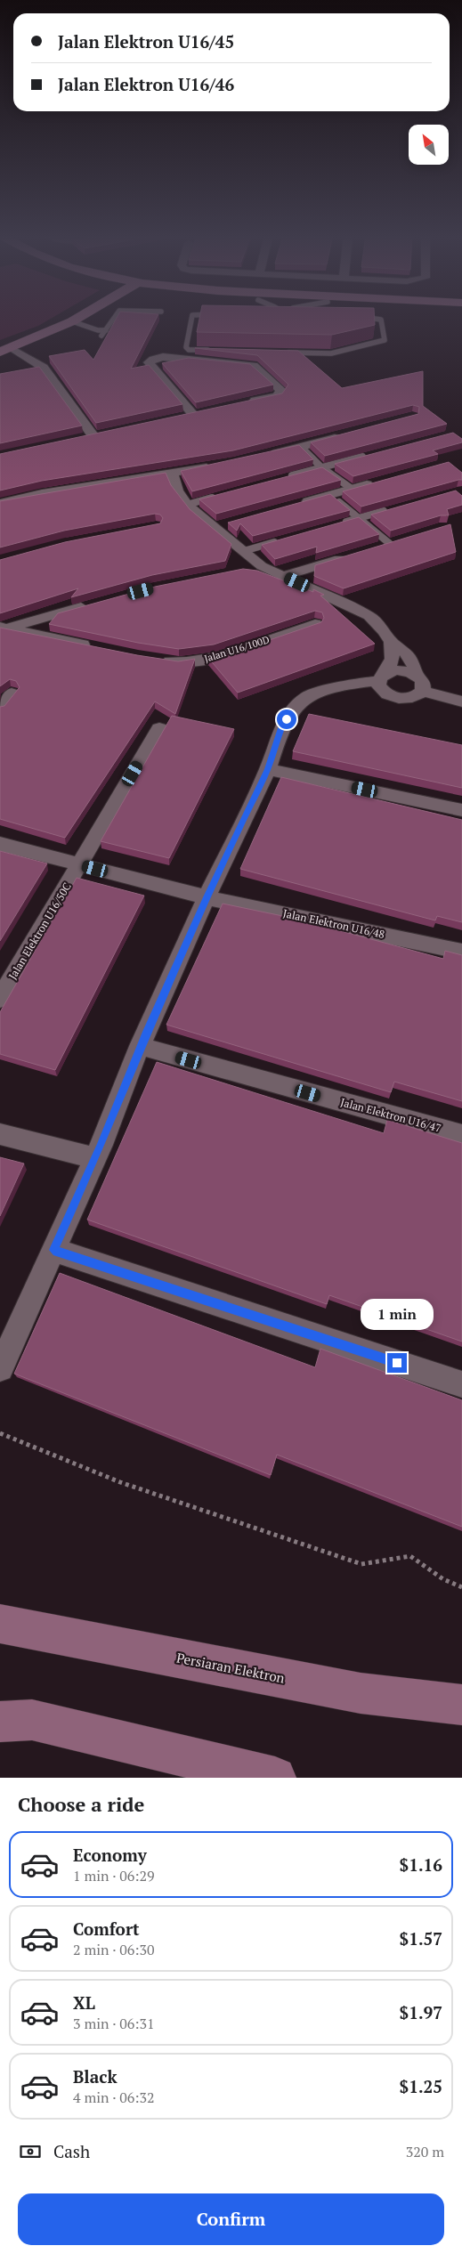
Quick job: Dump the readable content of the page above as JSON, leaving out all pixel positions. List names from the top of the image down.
{
  "streets": {
    "main road": ["Persiaran Elektron"],
    "street": [
      "Jalan U16/100D",
      "Jalan Elektron U16/48",
      "Jalan Elektron U16/50C",
      "Jalan Elektron U16/47"
    ]
  },
  "crossings": [
    ["Jalan Elektron U16/48", "Jalan Elektron U16/50C"]
  ],
  "north": "top left",
  "page": {
    "banner": ["Jalan Elektron U16/45", "Jalan Elektron U16/46"],
    "bubble": "1 min",
    "heading": "Choose a ride",
    "list": [
      {
        "name": "Economy",
        "note": "1 min · 06:29",
        "value": "$1.16"
      },
      {
        "name": "Comfort",
        "note": "2 min · 06:30",
        "value": "$1.57"
      },
      {
        "name": "XL",
        "note": "3 min · 06:31",
        "value": "$1.97"
      },
      {
        "name": "Black",
        "note": "4 min · 06:32",
        "value": "$1.25"
      }
    ],
    "pay": ["Cash", "320 m"],
    "buttons": "Confirm"
  }
}
